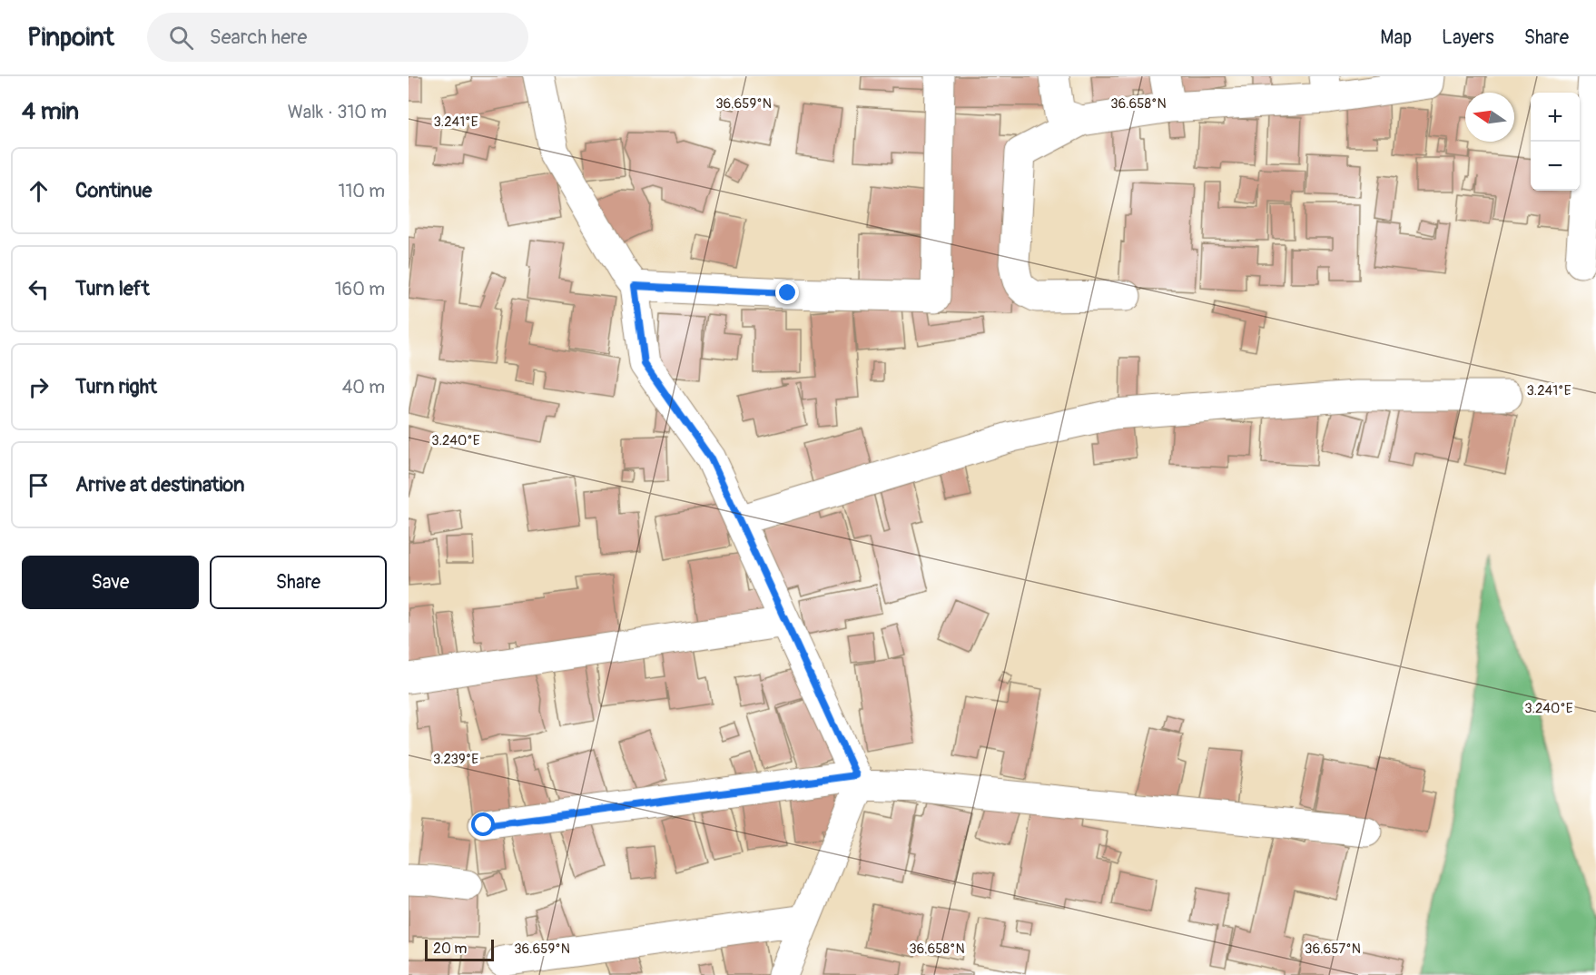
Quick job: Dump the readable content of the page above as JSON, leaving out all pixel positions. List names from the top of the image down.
{
  "scale_bar": "20 m",
  "north": "left",
  "page": {
    "header": "Pinpoint",
    "search": "Search here",
    "nav": ["Map", "Layers", "Share"],
    "heading": ["4 min", "Walk · 310 m"],
    "map_buttons": ["+", "−"],
    "list": [
      ["Continue", "110 m"],
      ["Turn left", "160 m"],
      ["Turn right", "40 m"],
      "Arrive at destination"
    ],
    "buttons": ["Save", "Share"],
    "scale": "20 m"
  },
  "coordinates": [
    "36.659°N",
    "36.658°N",
    "3.241°E",
    "3.240°E",
    "3.239°E",
    "36.657°N"
  ]
}
